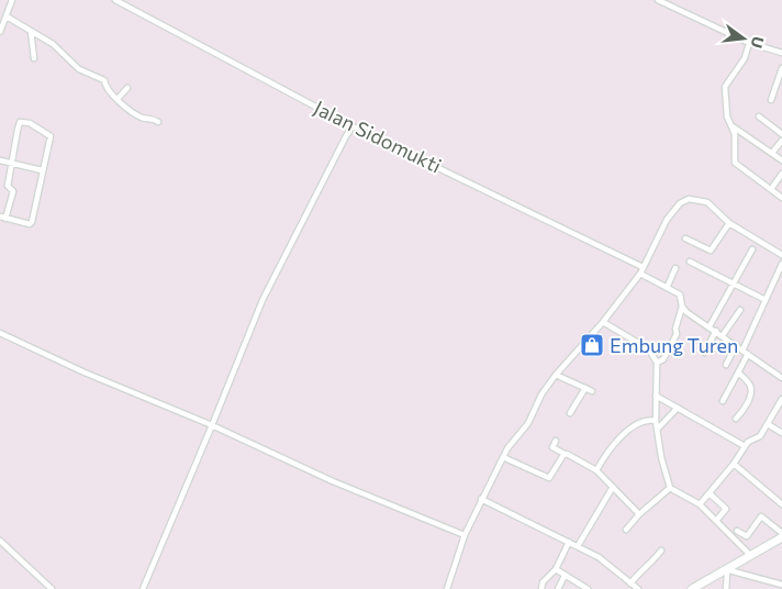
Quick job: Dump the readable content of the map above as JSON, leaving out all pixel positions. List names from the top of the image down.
{
  "streets": {
    "street": ["Jalan Sidomukti"]
  },
  "places": {
    "shop": ["Embung Turen"]
  },
  "north": "right"
}
